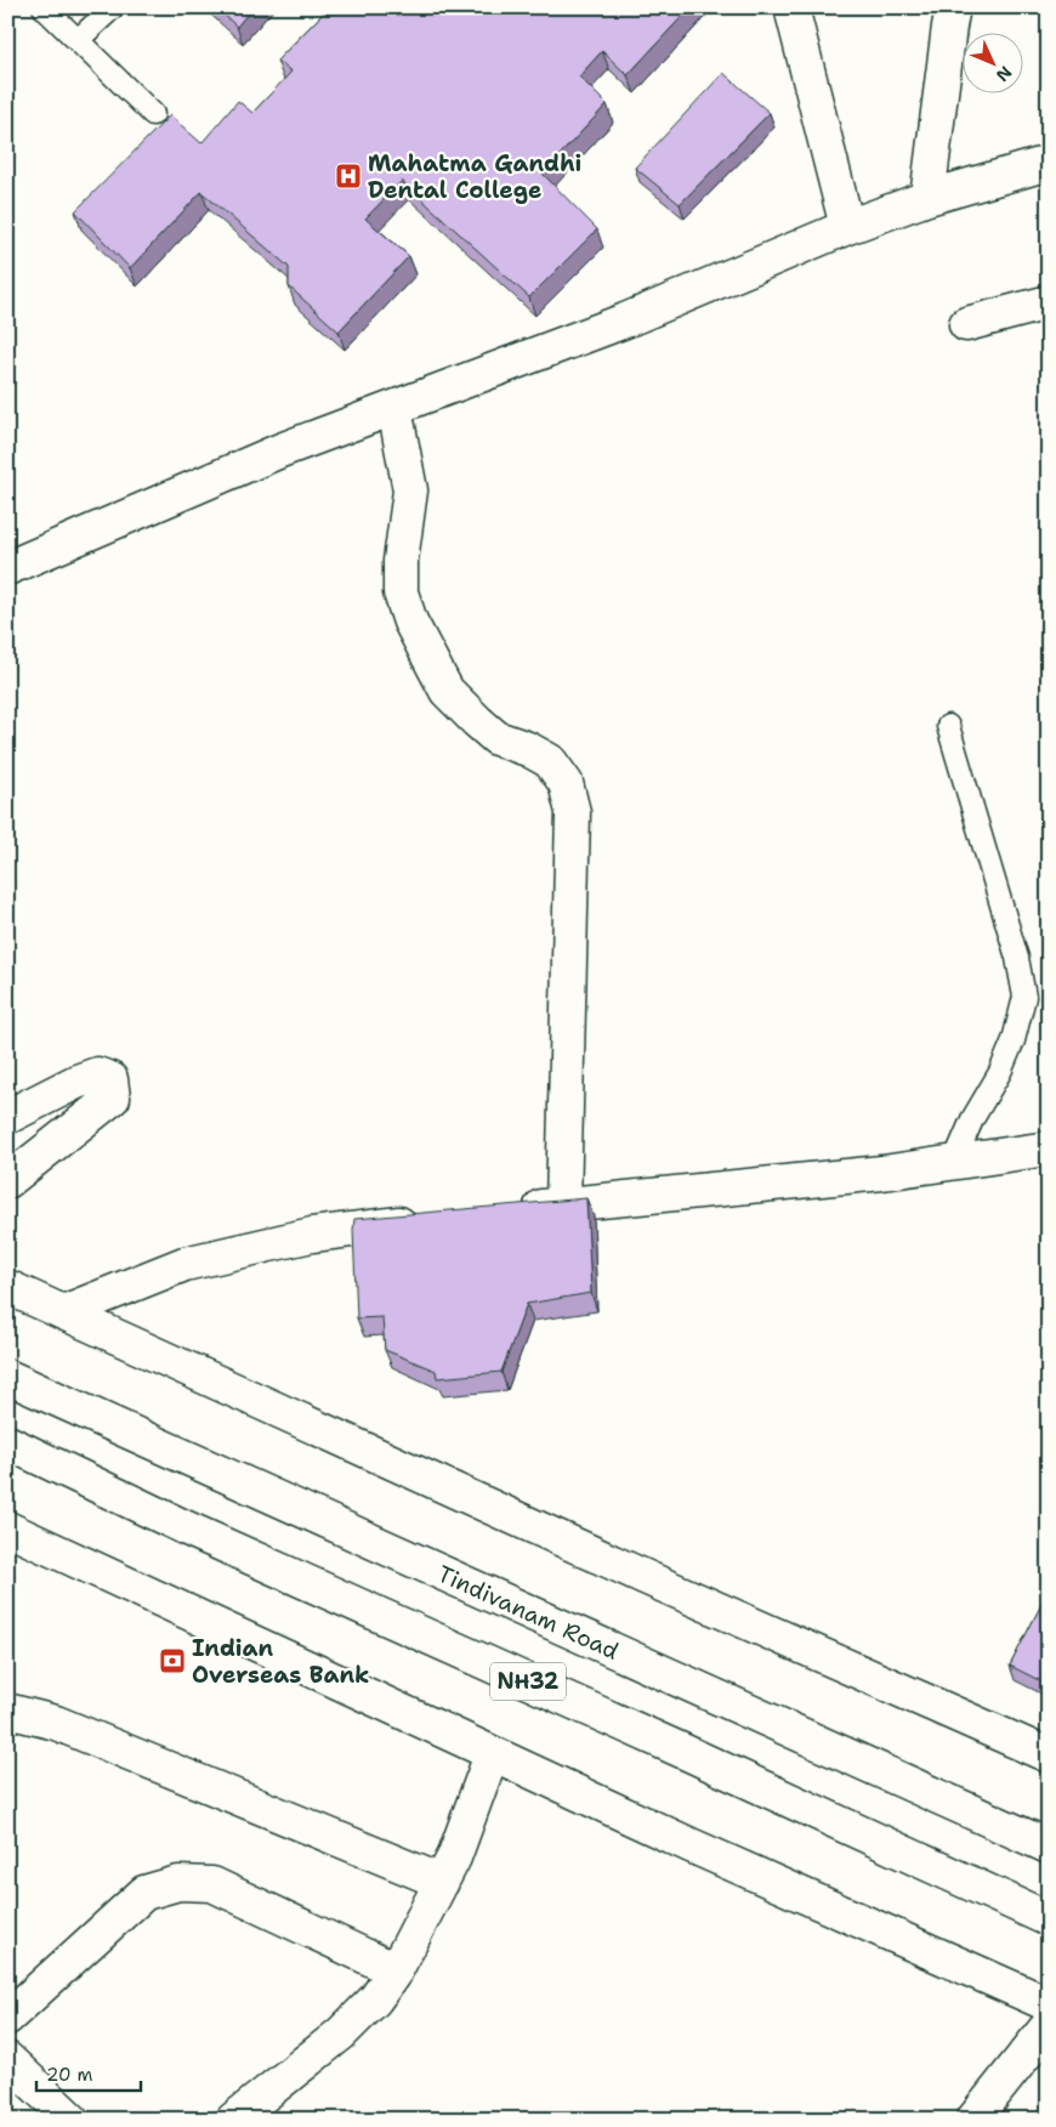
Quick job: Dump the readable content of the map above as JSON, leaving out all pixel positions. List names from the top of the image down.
{
  "streets": {
    "main road": ["Tindivanam Road", "NH32"]
  },
  "places": {
    "hospital": ["Mahatma Gandhi Dental College"],
    "bank": ["Indian Overseas Bank"]
  },
  "scale_bar": "20 m",
  "north": "bottom right"
}
